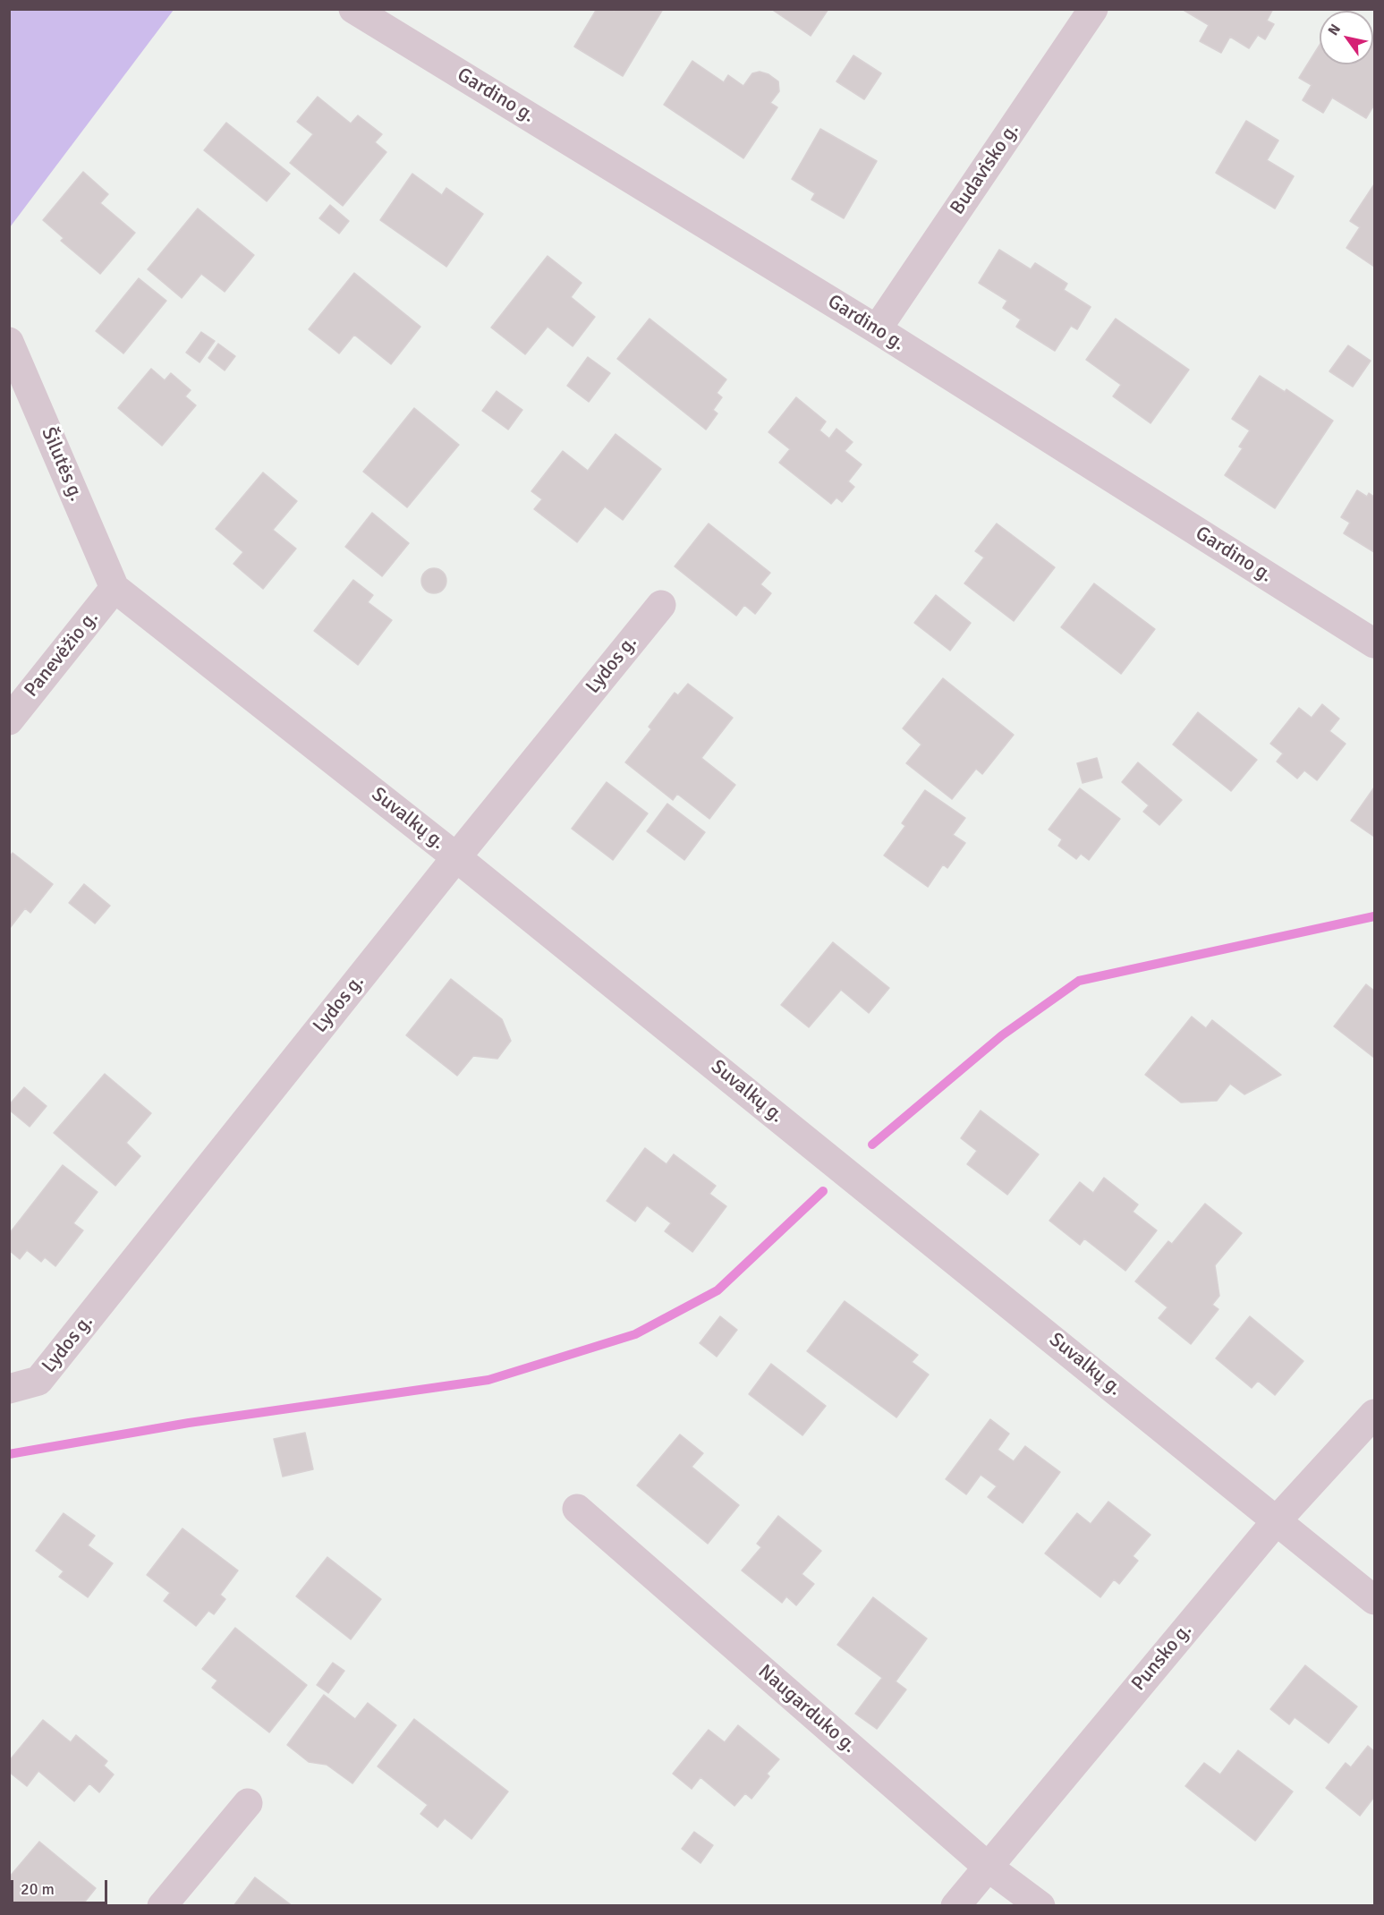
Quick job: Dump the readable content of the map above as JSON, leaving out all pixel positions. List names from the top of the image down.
{
  "streets": {
    "street": [
      "Gardino g.",
      "Budavisko g.",
      "Šilutės g.",
      "Panevėžio g.",
      "Lydos g.",
      "Suvalkų g.",
      "Punsko g.",
      "Naugarduko g."
    ]
  },
  "crossings": [
    ["Gardino g.", "Budavisko g."],
    ["Šilutės g.", "Panevėžio g."],
    ["Šilutės g.", "Suvalkų g."],
    ["Panevėžio g.", "Suvalkų g."],
    ["Lydos g.", "Suvalkų g."],
    ["Suvalkų g.", "Punsko g."],
    ["Punsko g.", "Naugarduko g."]
  ],
  "scale_bar": "20 m",
  "north": "top left"
}
